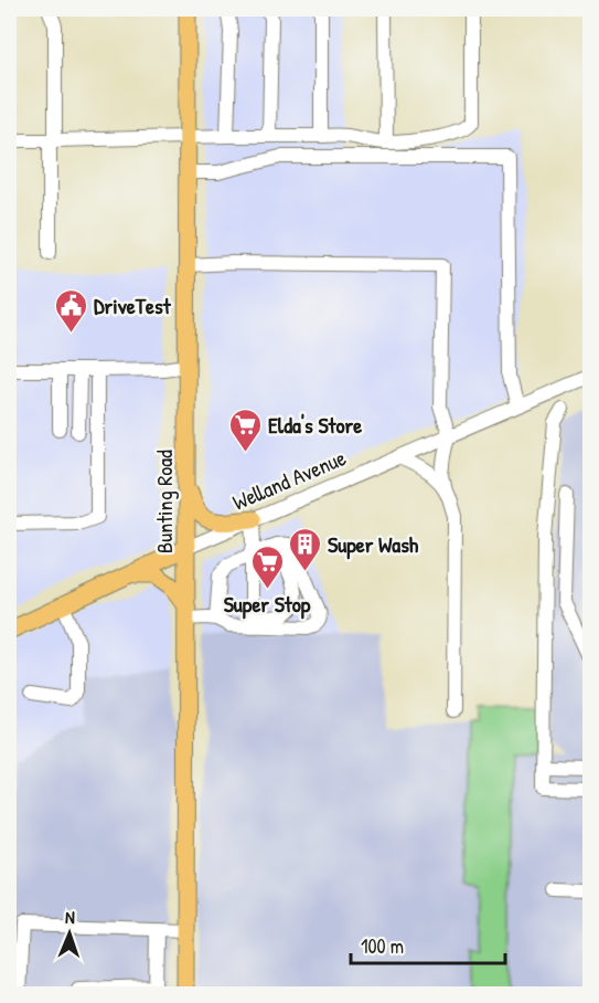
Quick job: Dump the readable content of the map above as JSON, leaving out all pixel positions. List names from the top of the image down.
{
  "streets": {
    "main road": ["Welland Avenue", "Bunting Road"]
  },
  "crossings": [
    ["Welland Avenue", "Bunting Road"]
  ],
  "places": {
    "public building": ["DriveTest"],
    "supermarket": ["Elda's Store", "Super Stop"],
    "building": ["Super Wash"]
  },
  "scale_bar": "100 m",
  "north": "top"
}
